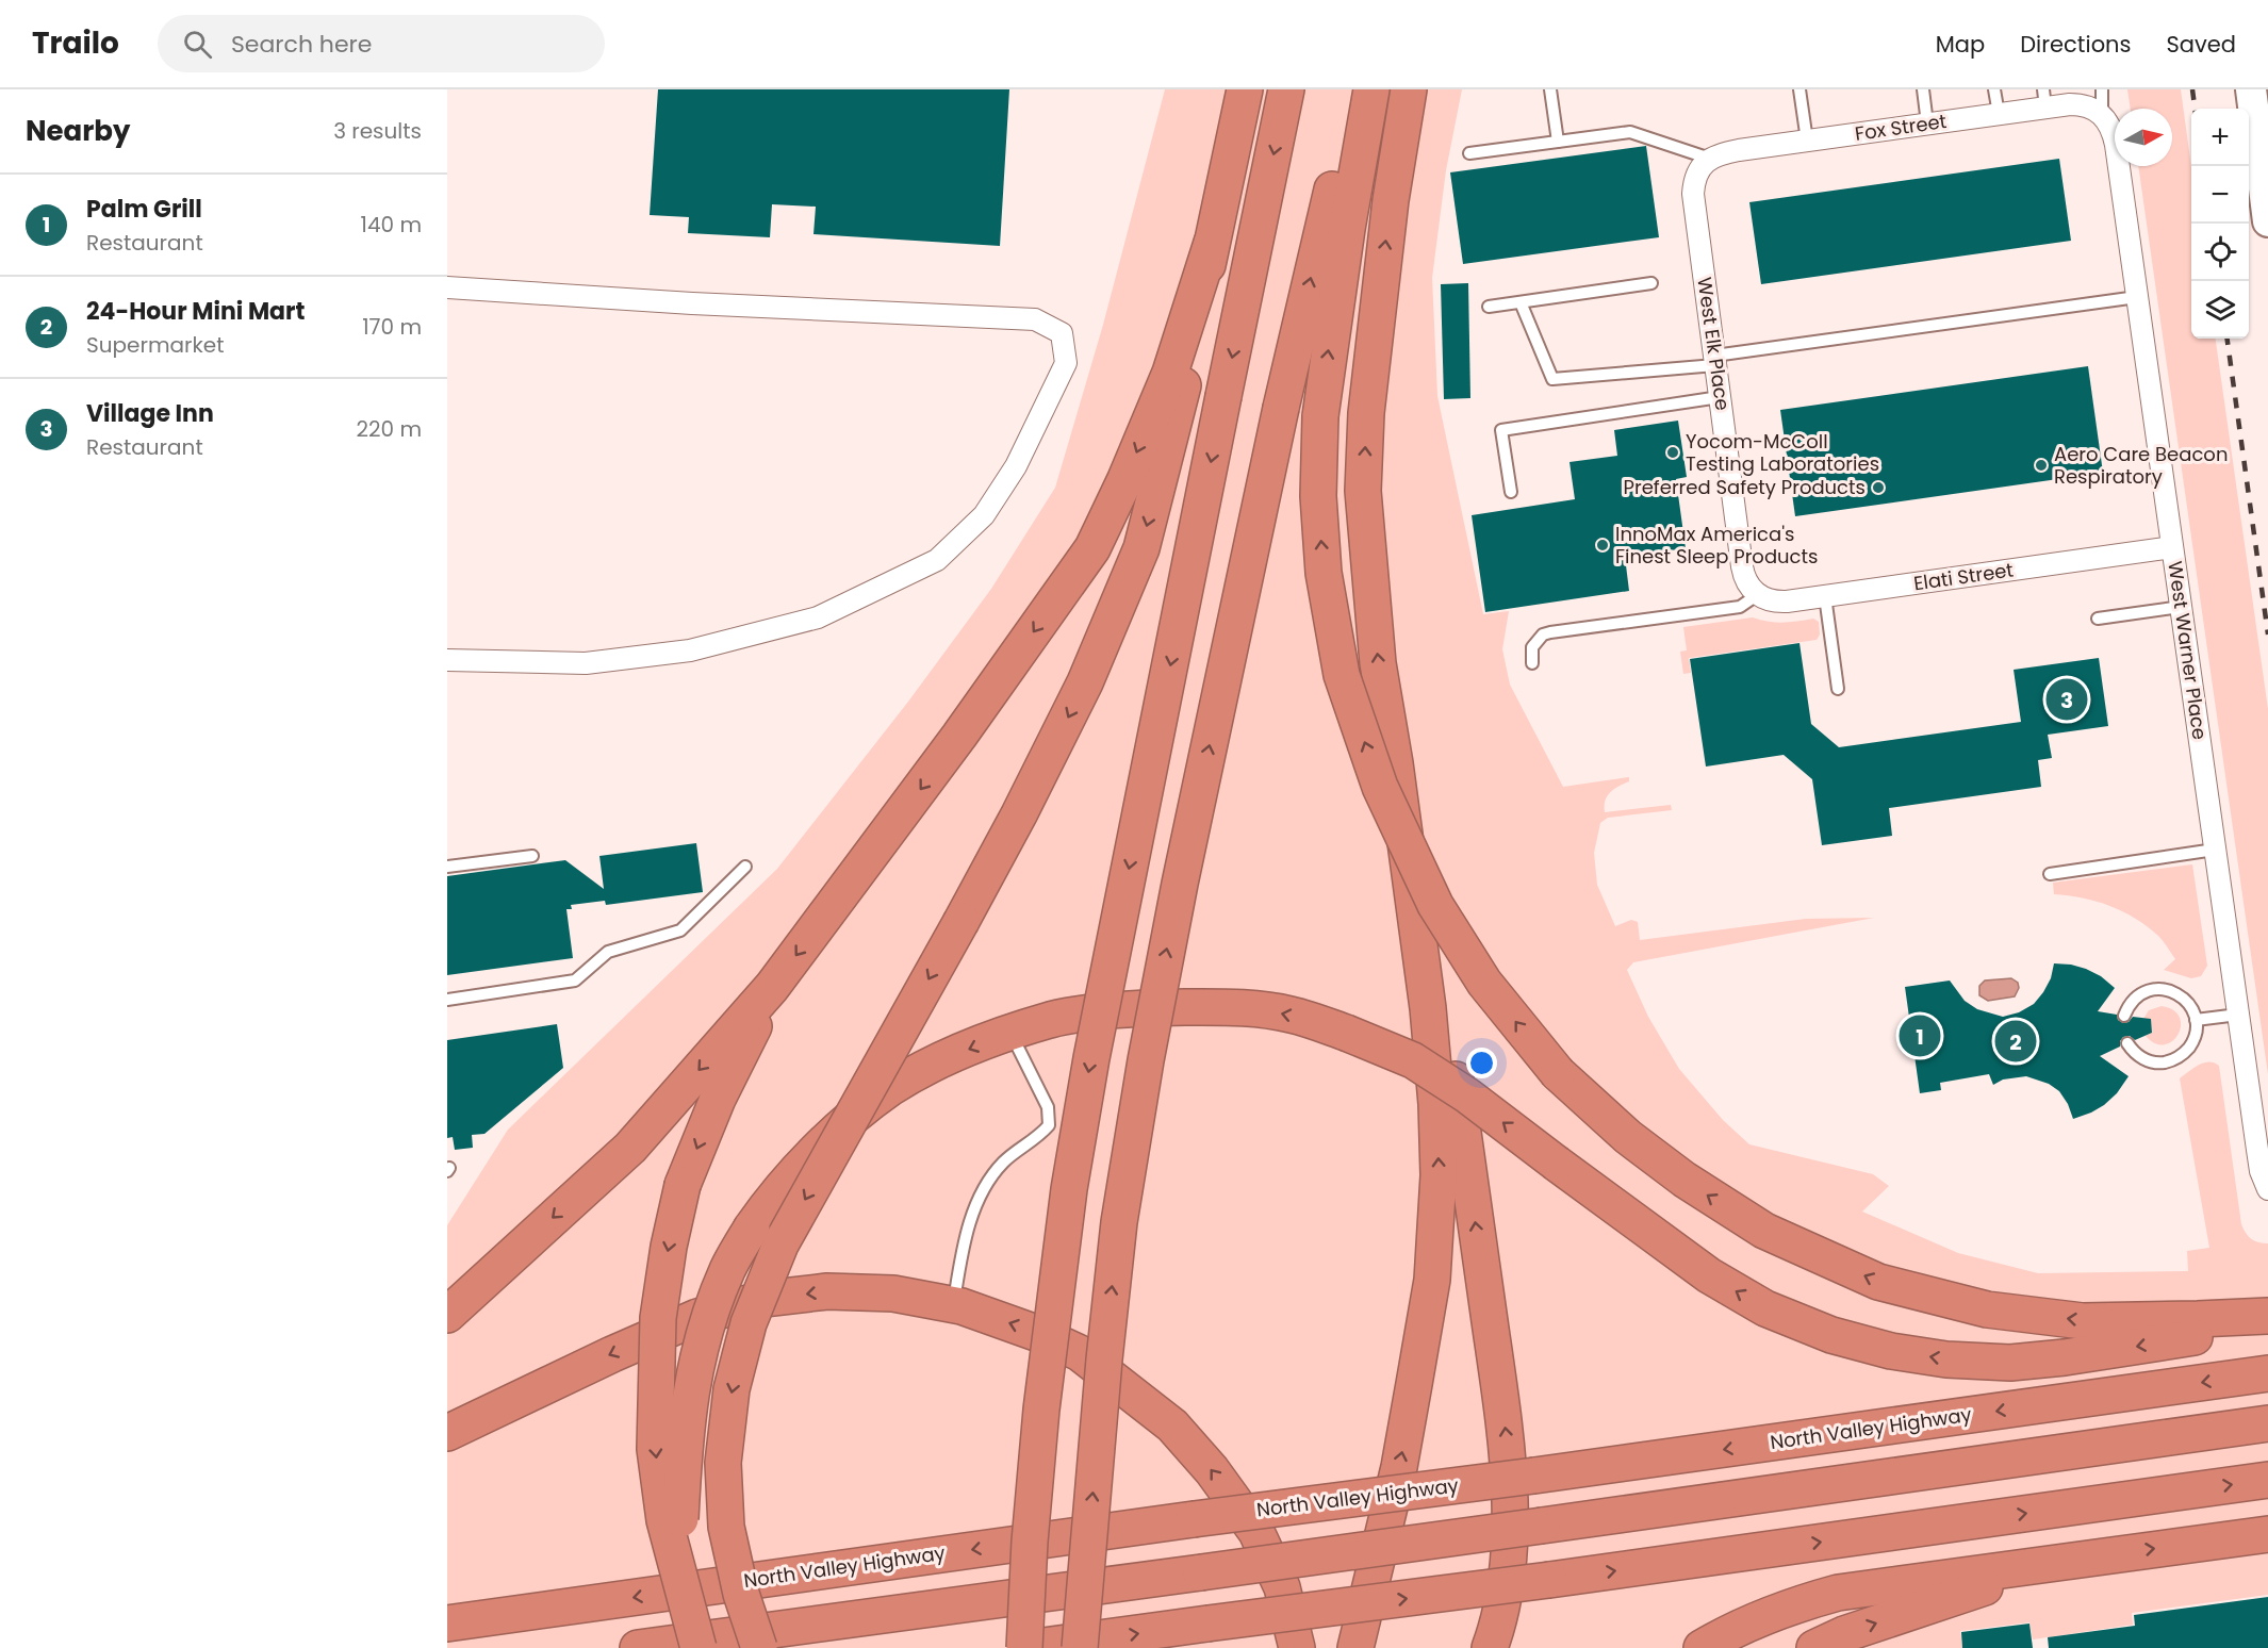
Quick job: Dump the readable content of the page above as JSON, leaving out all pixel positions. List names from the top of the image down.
{
  "streets": {
    "highway": ["North Valley Highway"],
    "street": [
      "Fox Street",
      "West Elk Place",
      "Elati Street",
      "West Warner Place"
    ]
  },
  "crossings": [
    ["Fox Street", "West Elk Place"],
    ["Fox Street", "West Warner Place"],
    ["West Elk Place", "Elati Street"],
    ["Elati Street", "West Warner Place"]
  ],
  "places": [
    "Yocom-McColl Testing Laboratories",
    "Aero Care Beacon Respiratory",
    "Preferred Safety Products",
    "InnoMax America's Finest Sleep Products"
  ],
  "north": "right",
  "page": {
    "header": "Trailo",
    "search": "Search here",
    "nav": ["Map", "Directions", "Saved"],
    "heading": ["Nearby", "3 results"],
    "map_buttons": ["+", "−"],
    "list": [
      {
        "mark": "1",
        "name": "Palm Grill",
        "note": "Restaurant",
        "value": "140 m"
      },
      {
        "mark": "2",
        "name": "24-Hour Mini Mart",
        "note": "Supermarket",
        "value": "170 m"
      },
      {
        "mark": "3",
        "name": "Village Inn",
        "note": "Restaurant",
        "value": "220 m"
      }
    ],
    "pins": ["3", "1", "2"]
  }
}
